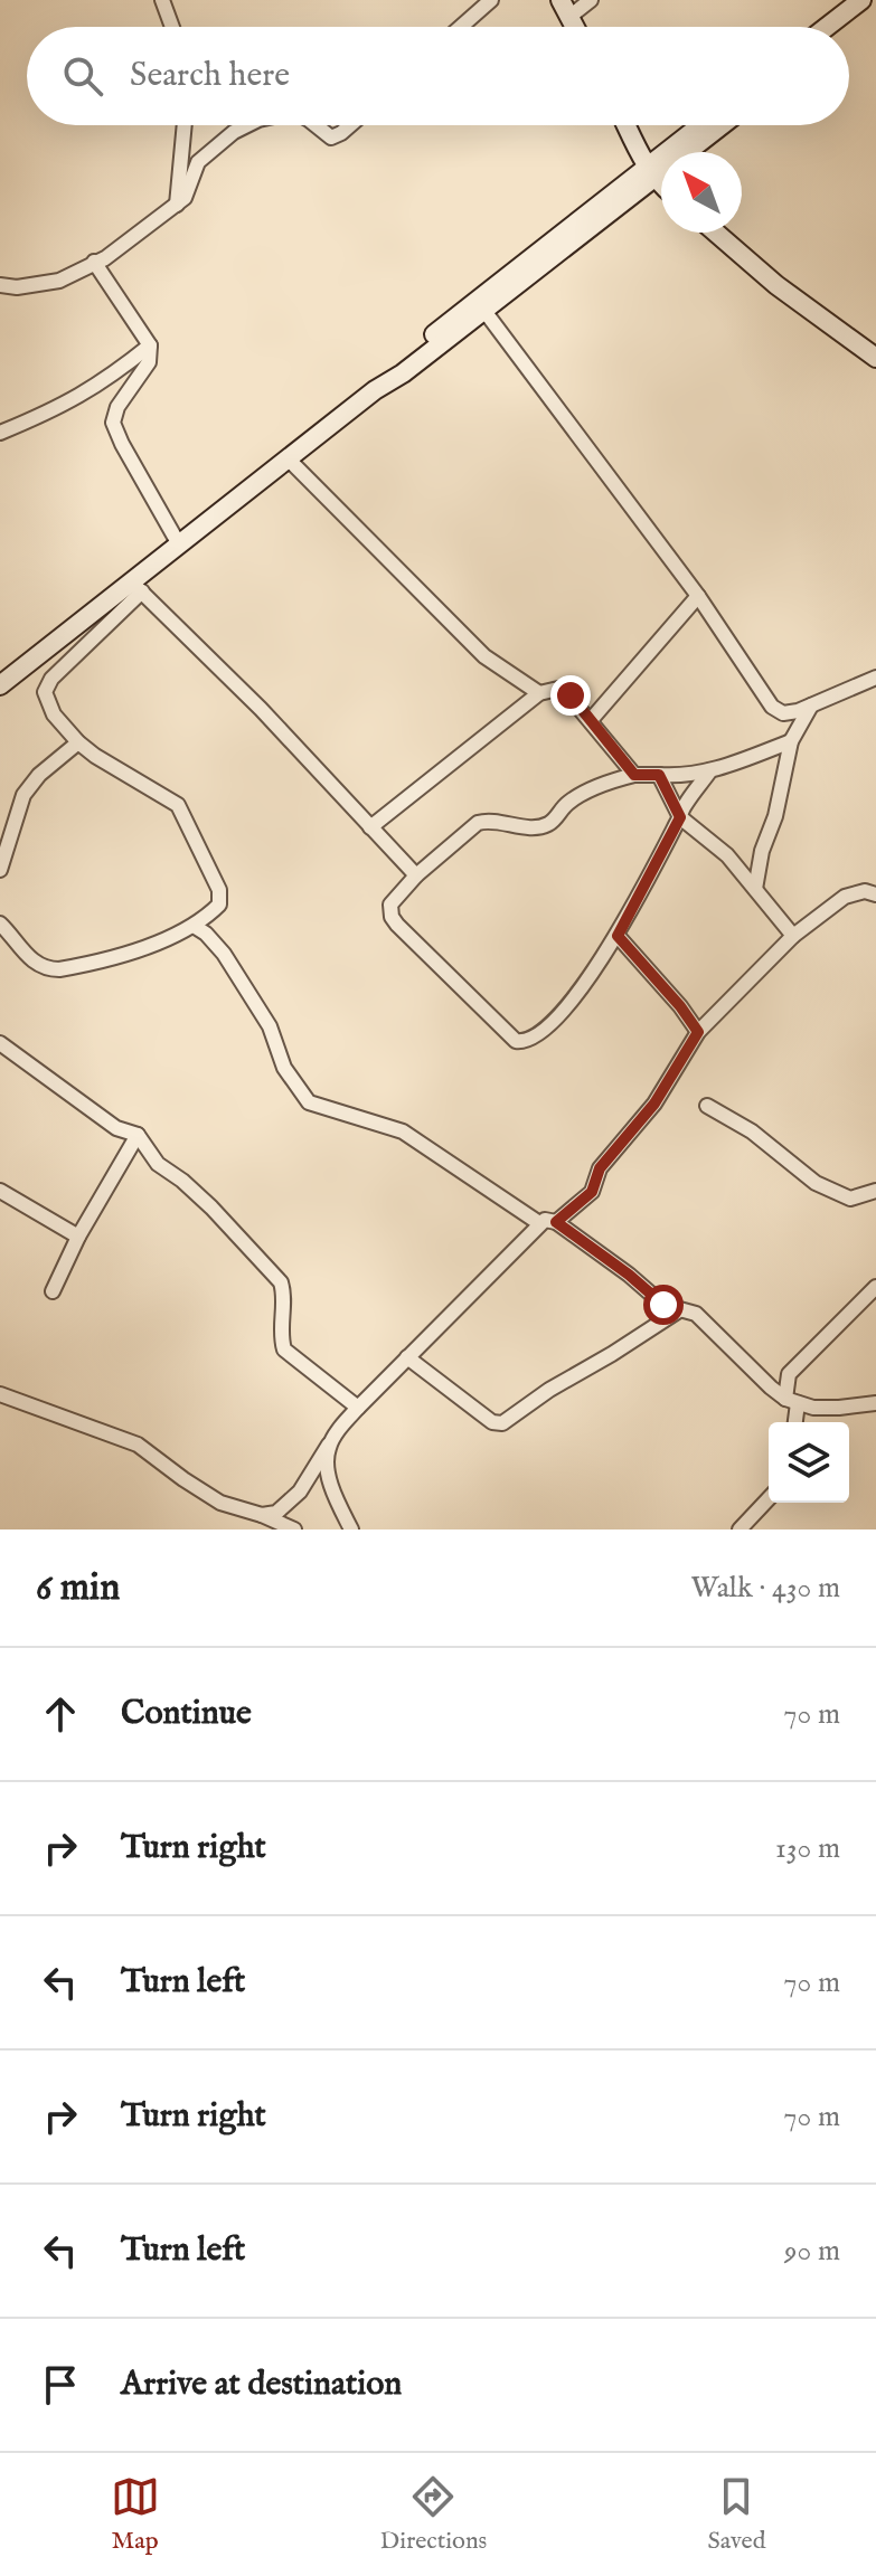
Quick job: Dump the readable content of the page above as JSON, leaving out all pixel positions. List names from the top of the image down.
{
  "north": "top left",
  "page": {
    "search": "Search here",
    "heading": ["6 min", "Walk · 430 m"],
    "list": [
      ["Continue", "70 m"],
      ["Turn right", "130 m"],
      ["Turn left", "70 m"],
      ["Turn right", "70 m"],
      ["Turn left", "90 m"],
      "Arrive at destination"
    ],
    "nav": ["Map", "Directions", "Saved"]
  }
}
